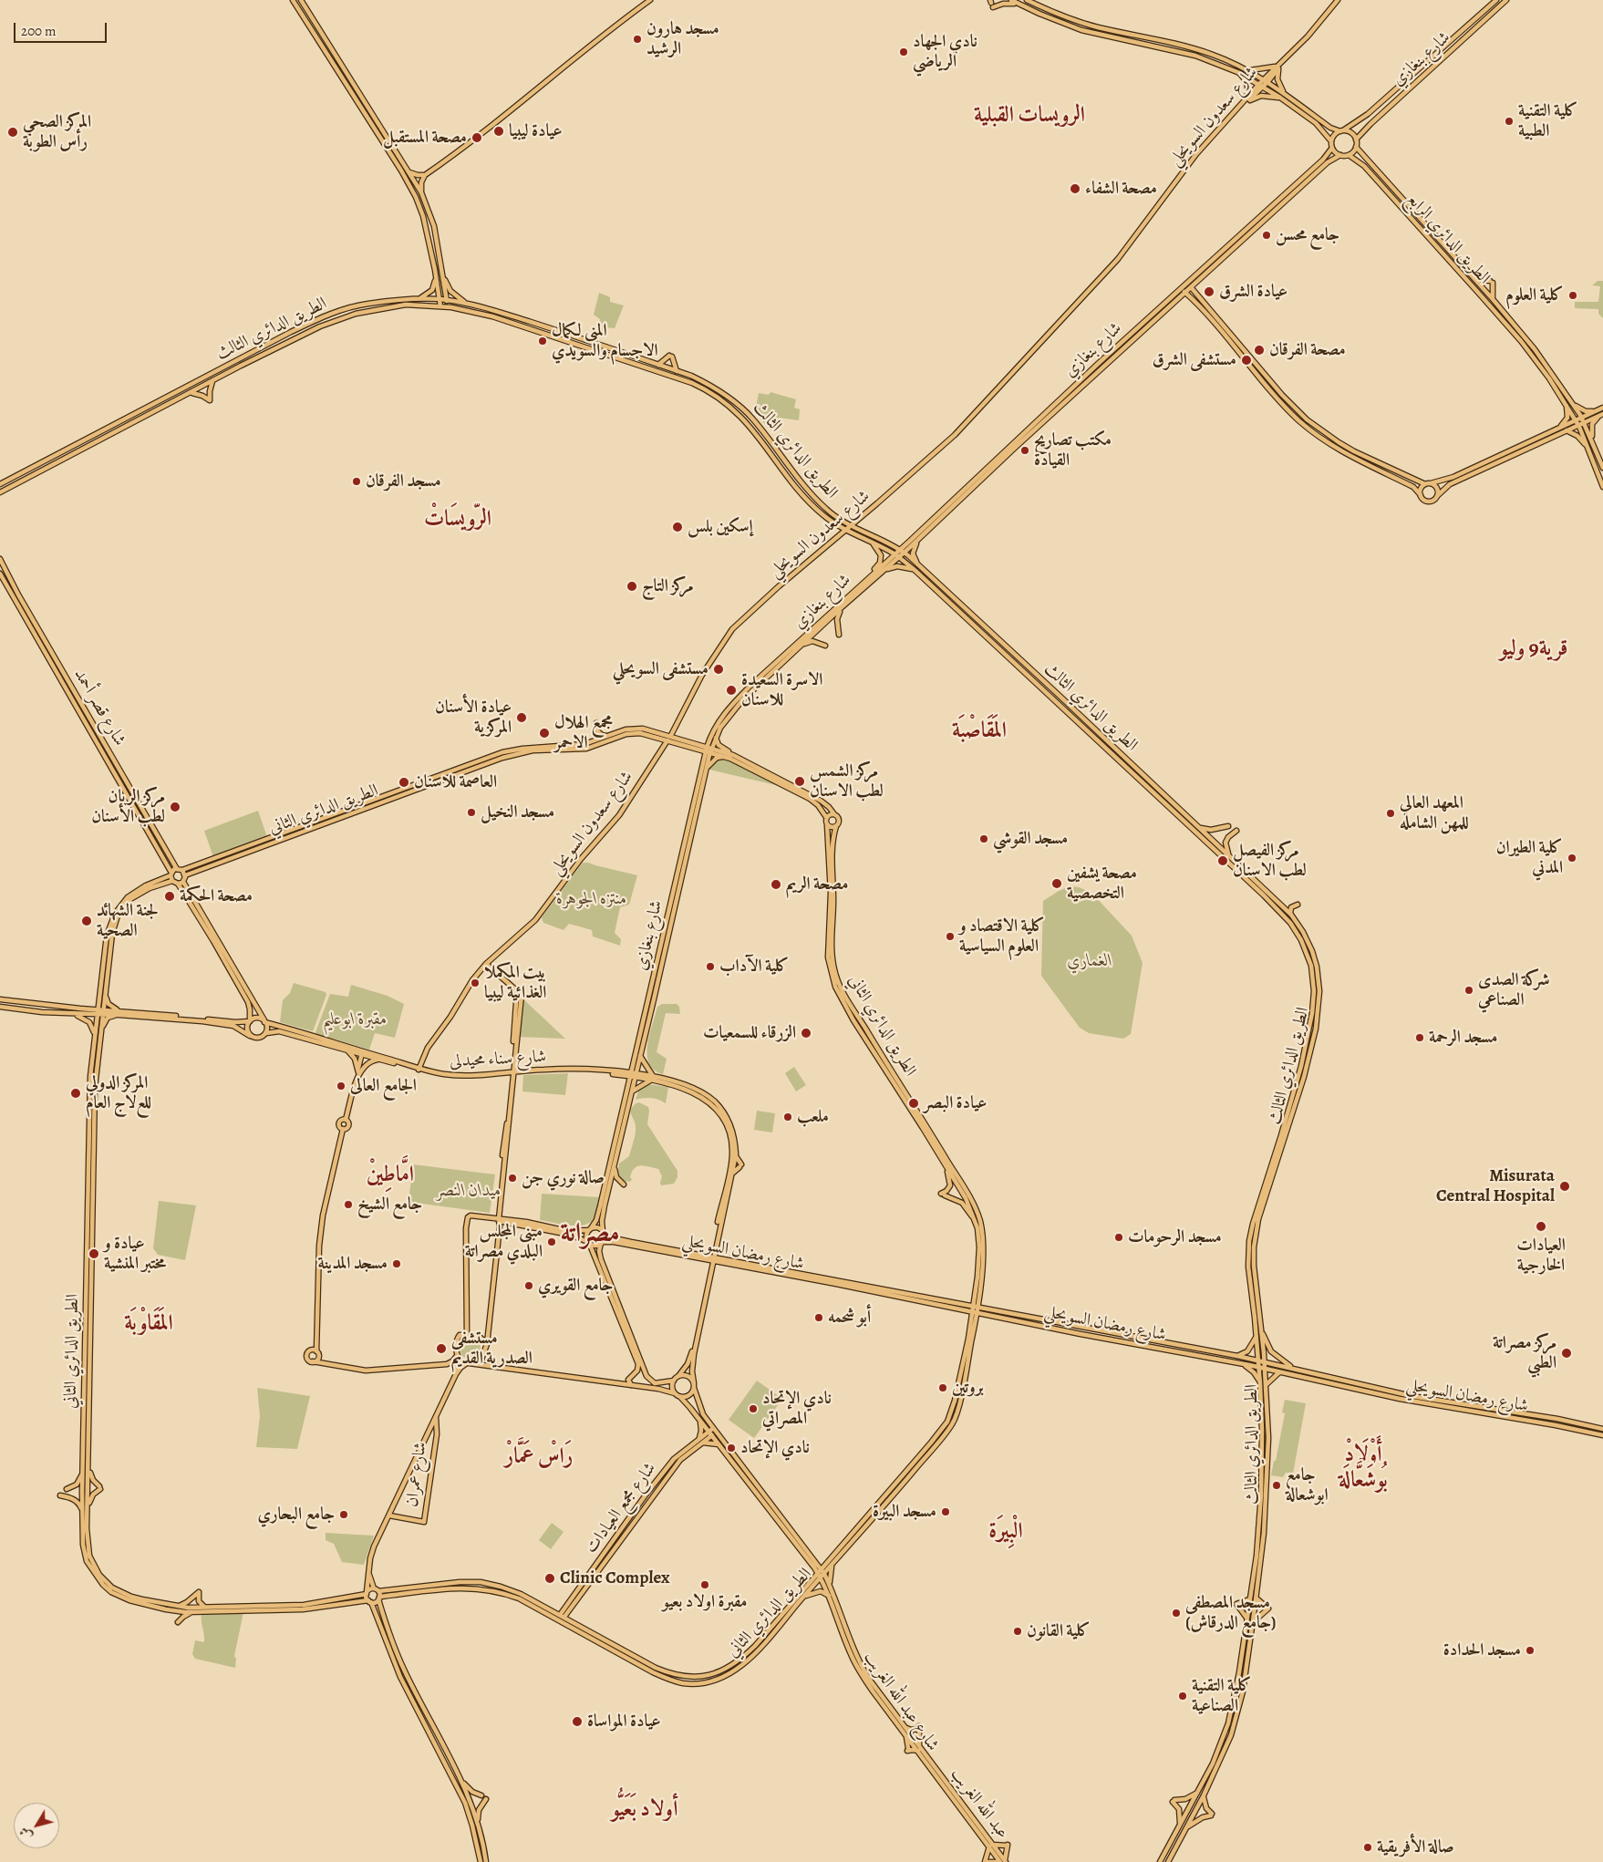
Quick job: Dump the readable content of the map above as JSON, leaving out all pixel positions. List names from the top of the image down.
{
  "streets": {
    "main road": [
      "شارع بنغازي",
      "شارع سعدون السويحلي",
      "الطريق الدائري الرابع",
      "الطريق الدائري الثالث",
      "شارع قصر أحمد",
      "الطريق الدائري الثاني",
      "شارع سناء محيدلى",
      "شارع رمضان السويحلي",
      "شارع عمران",
      "شارع مجمع العيادات",
      "شارع عبد الله الغريب"
    ]
  },
  "crossings": [
    ["شارع بنغازي", "الطريق الدائري الرابع"],
    ["شارع بنغازي", "الطريق الدائري الثالث"],
    ["شارع بنغازي", "الطريق الدائري الثاني"],
    ["شارع بنغازي", "شارع رمضان السويحلي"],
    ["شارع سعدون السويحلي", "الطريق الدائري الثالث"],
    ["شارع سعدون السويحلي", "الطريق الدائري الثاني"],
    ["شارع سعدون السويحلي", "شارع سناء محيدلى"],
    ["الطريق الدائري الثالث", "شارع رمضان السويحلي"],
    ["شارع قصر أحمد", "الطريق الدائري الثاني"],
    ["الطريق الدائري الثاني", "شارع مجمع العيادات"],
    ["الطريق الدائري الثاني", "شارع عبد الله الغريب"],
    ["شارع رمضان السويحلي", "شارع عبد الله الغريب"],
    ["شارع مجمع العيادات", "شارع عبد الله الغريب"]
  ],
  "districts": [
    "الرويسات القبلية",
    "الرّويسَاتْ",
    "قرية9 وليو",
    "المَقَاصْبَة",
    "امَّاطِينْ",
    "مصراتة",
    "المَقَاوْبَة",
    "أَوْلَادْ بُوشَعَّالَة",
    "رَاسْ عَمَّارْ",
    "الْبِيرَة",
    "أولاد بَعَيُّو"
  ],
  "parks": [
    "منتزه الجوهرة",
    "الغماري",
    "مقبرة ابوعليم",
    "ميدان النصر"
  ],
  "places": [
    "مسجد هارون الرشيد",
    "نادي الجهاد الرياضي",
    "كلية التقنية الطبية",
    "عيادة ليبيا",
    "المركز الصحي رأس الطوبة",
    "مصحة المستقبل",
    "مصحة الشفاء",
    "جامع محسن",
    "عيادة الشرق",
    "كلية العلوم",
    "المنى لكمال الاجسام والسويدي",
    "مصحة الفرقان",
    "مستشفى الشرق",
    "مكتب تصاريح القيادة",
    "مسجد الفرقان",
    "إسكين بلس",
    "مركز التاج",
    "مستشفى السويحلي",
    "الاسرة السعيدة للاسنان",
    "عيادة الأسنان المركزية",
    "مجمع الهلال الاحمر",
    "مركز الشمس لطب الاسنان",
    "العاصمة للاسنان",
    "مركز الريان لطب الأسنان",
    "مسجد النخيل",
    "المعهد العالي للمهن الشامله",
    "مسجد القوشي",
    "كلية الطيران المدني",
    "مركز الفيصل لطب الاسنان",
    "مصحة يشفين التخصصية",
    "مصحة الريم",
    "مصحة الحكمة",
    "لجنة الشهائد الصحية",
    "كلية الاقتصاد و العلوم السياسية",
    "كلية الآداب",
    "بيت المكملا الغذائية ليبيا",
    "شركة الصدى الصناعي",
    "الزرقاء للسمعيات",
    "مسجد الرحمة",
    "الجامع العالى",
    "المركز الدولي للعﻻج العام",
    "عيادة البصر",
    "ملعب",
    "صالة نوري جن",
    "Misurata Central Hospital",
    "جامع الشيخ",
    "العيادات الخارجية",
    "مسجد الرحومات",
    "مبنى المجلس البلدي مصراتة",
    "عيادة و مختبر المنشية",
    "مسجد المدينة",
    "جامع القويري",
    "أبو شحمه",
    "مستشفى الصدرية القديم",
    "مركز مصراتة الطبي",
    "بروتين",
    "نادي الإتحاد المصراتي",
    "نادي الإتحاد",
    "جامع ابوشعالة",
    "مسجد البيرة",
    "جامع البحاري",
    "Clinic Complex",
    "مقبرة اولاد بعيو",
    "مسجد المصطفى (جامع الدرقاش)",
    "كلية القانون",
    "مسجد الحدادة",
    "كلية التقنية الصناعية",
    "عيادة المواساة",
    "صالة الأفريقية"
  ],
  "scale_bar": "200 m",
  "north": "bottom left"
}
